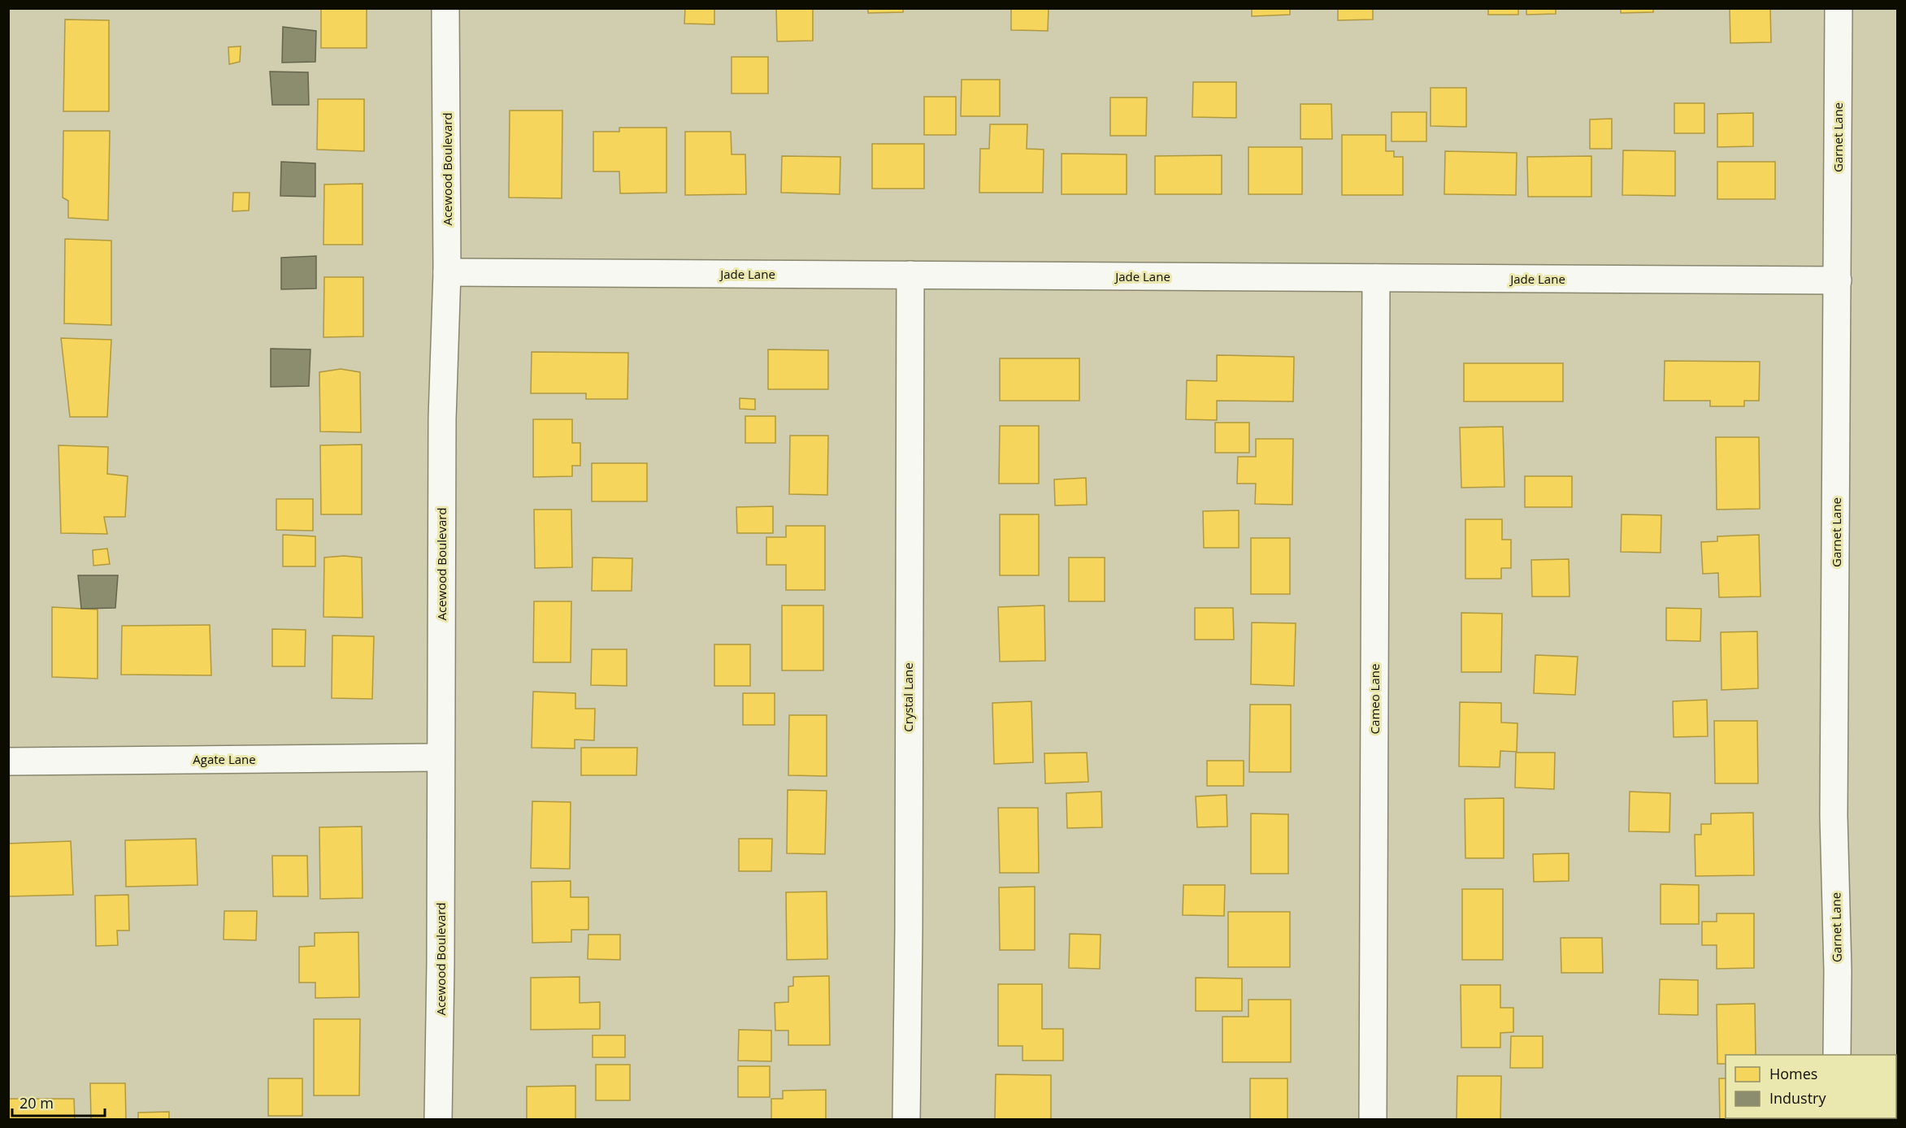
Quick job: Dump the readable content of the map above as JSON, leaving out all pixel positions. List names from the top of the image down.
{
  "streets": {
    "street": [
      "Garnet Lane",
      "Acewood Boulevard",
      "Jade Lane",
      "Crystal Lane",
      "Cameo Lane",
      "Agate Lane"
    ]
  },
  "crossings": [
    ["Garnet Lane", "Jade Lane"],
    ["Acewood Boulevard", "Jade Lane"],
    ["Acewood Boulevard", "Agate Lane"],
    ["Jade Lane", "Crystal Lane"],
    ["Jade Lane", "Cameo Lane"]
  ],
  "legend": ["Homes", "Industry"],
  "scale_bar": "20 m"
}
